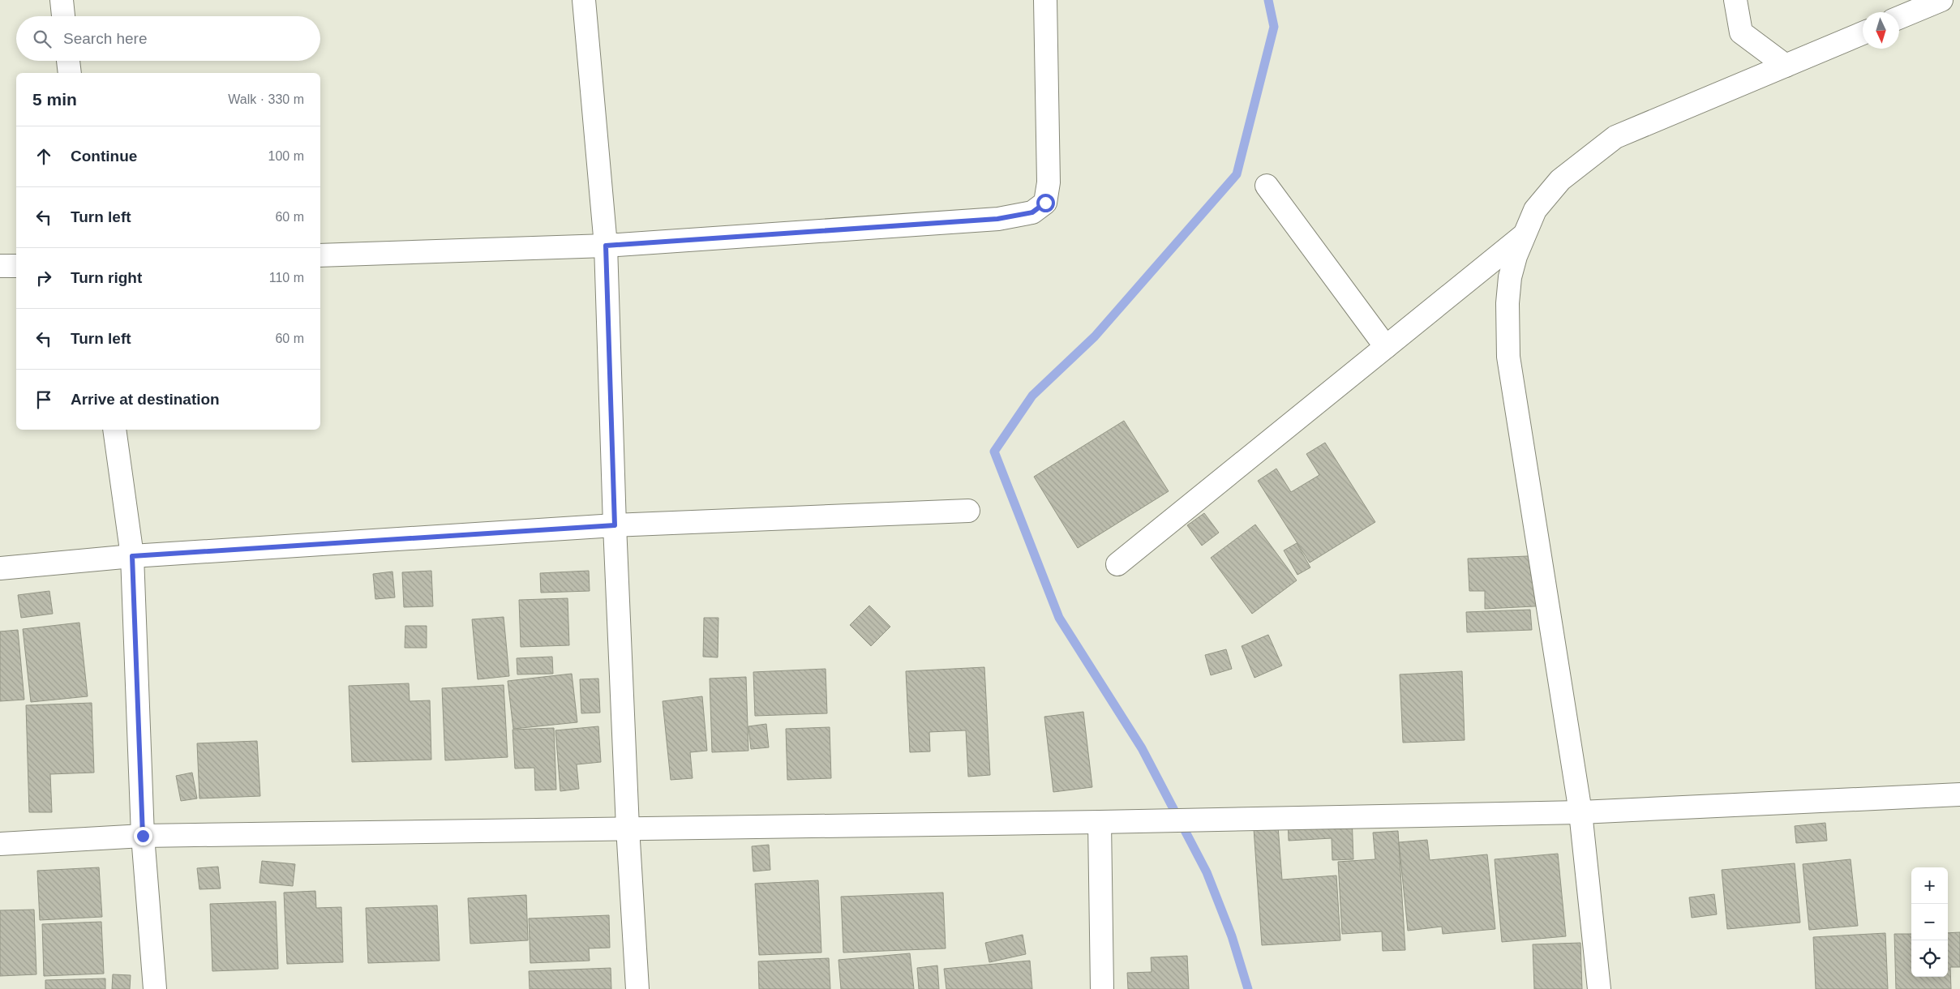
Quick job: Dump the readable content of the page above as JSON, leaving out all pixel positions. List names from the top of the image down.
{
  "north": "bottom",
  "page": {
    "search": "Search here",
    "heading": ["5 min", "Walk · 330 m"],
    "list": [
      ["Continue", "100 m"],
      ["Turn left", "60 m"],
      ["Turn right", "110 m"],
      ["Turn left", "60 m"],
      "Arrive at destination"
    ],
    "map_buttons": ["+", "−"]
  }
}
